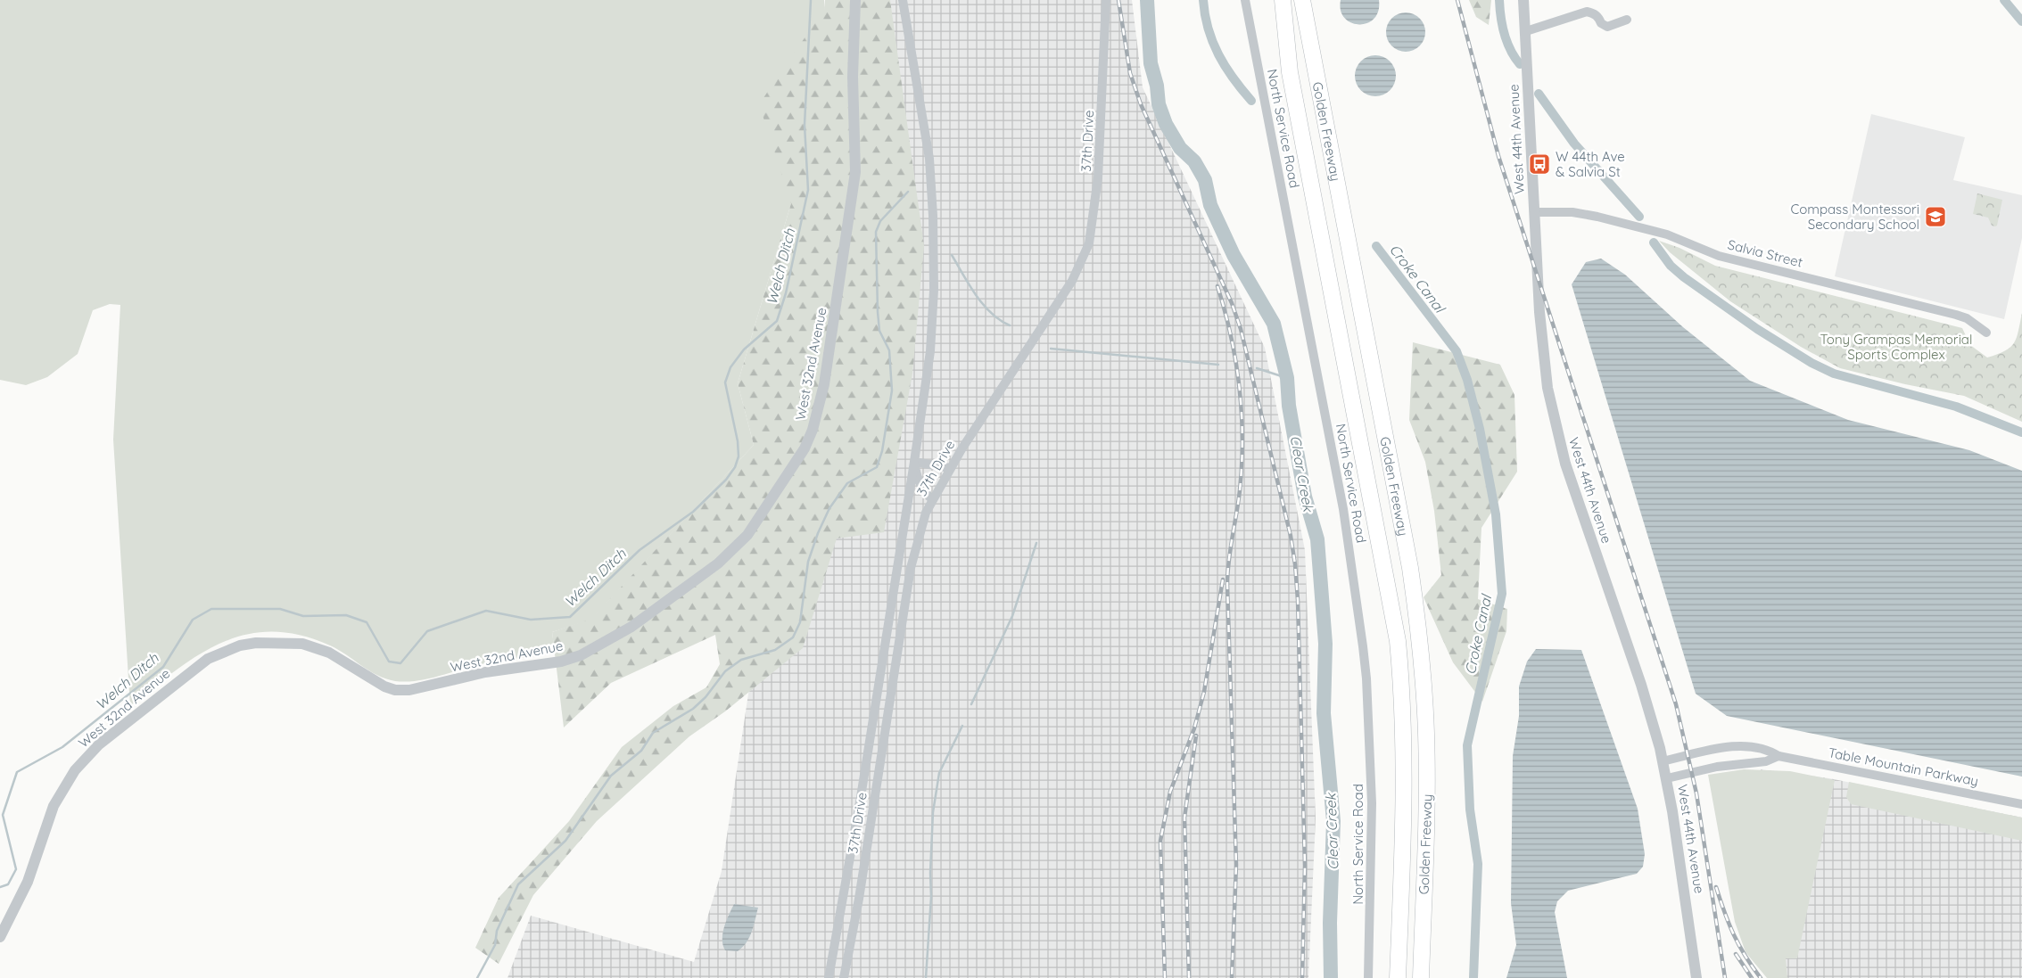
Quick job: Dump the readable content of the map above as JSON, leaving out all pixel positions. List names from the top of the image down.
{
  "streets": {
    "highway": ["Golden Freeway"],
    "street": [
      "North Service Road",
      "West 44th Avenue",
      "37th Drive",
      "Salvia Street",
      "West 32nd Avenue",
      "Table Mountain Parkway"
    ]
  },
  "crossings": [
    ["West 44th Avenue", "Salvia Street"],
    ["West 44th Avenue", "Table Mountain Parkway"]
  ],
  "water": ["Welch Ditch", "Croke Canal", "Clear Creek"],
  "parks": ["Tony Grampas Memorial Sports Complex"],
  "places": {
    "bus stop": ["W 44th Ave & Salvia St"],
    "school or university": ["Compass Montessori Secondary School"]
  }
}
